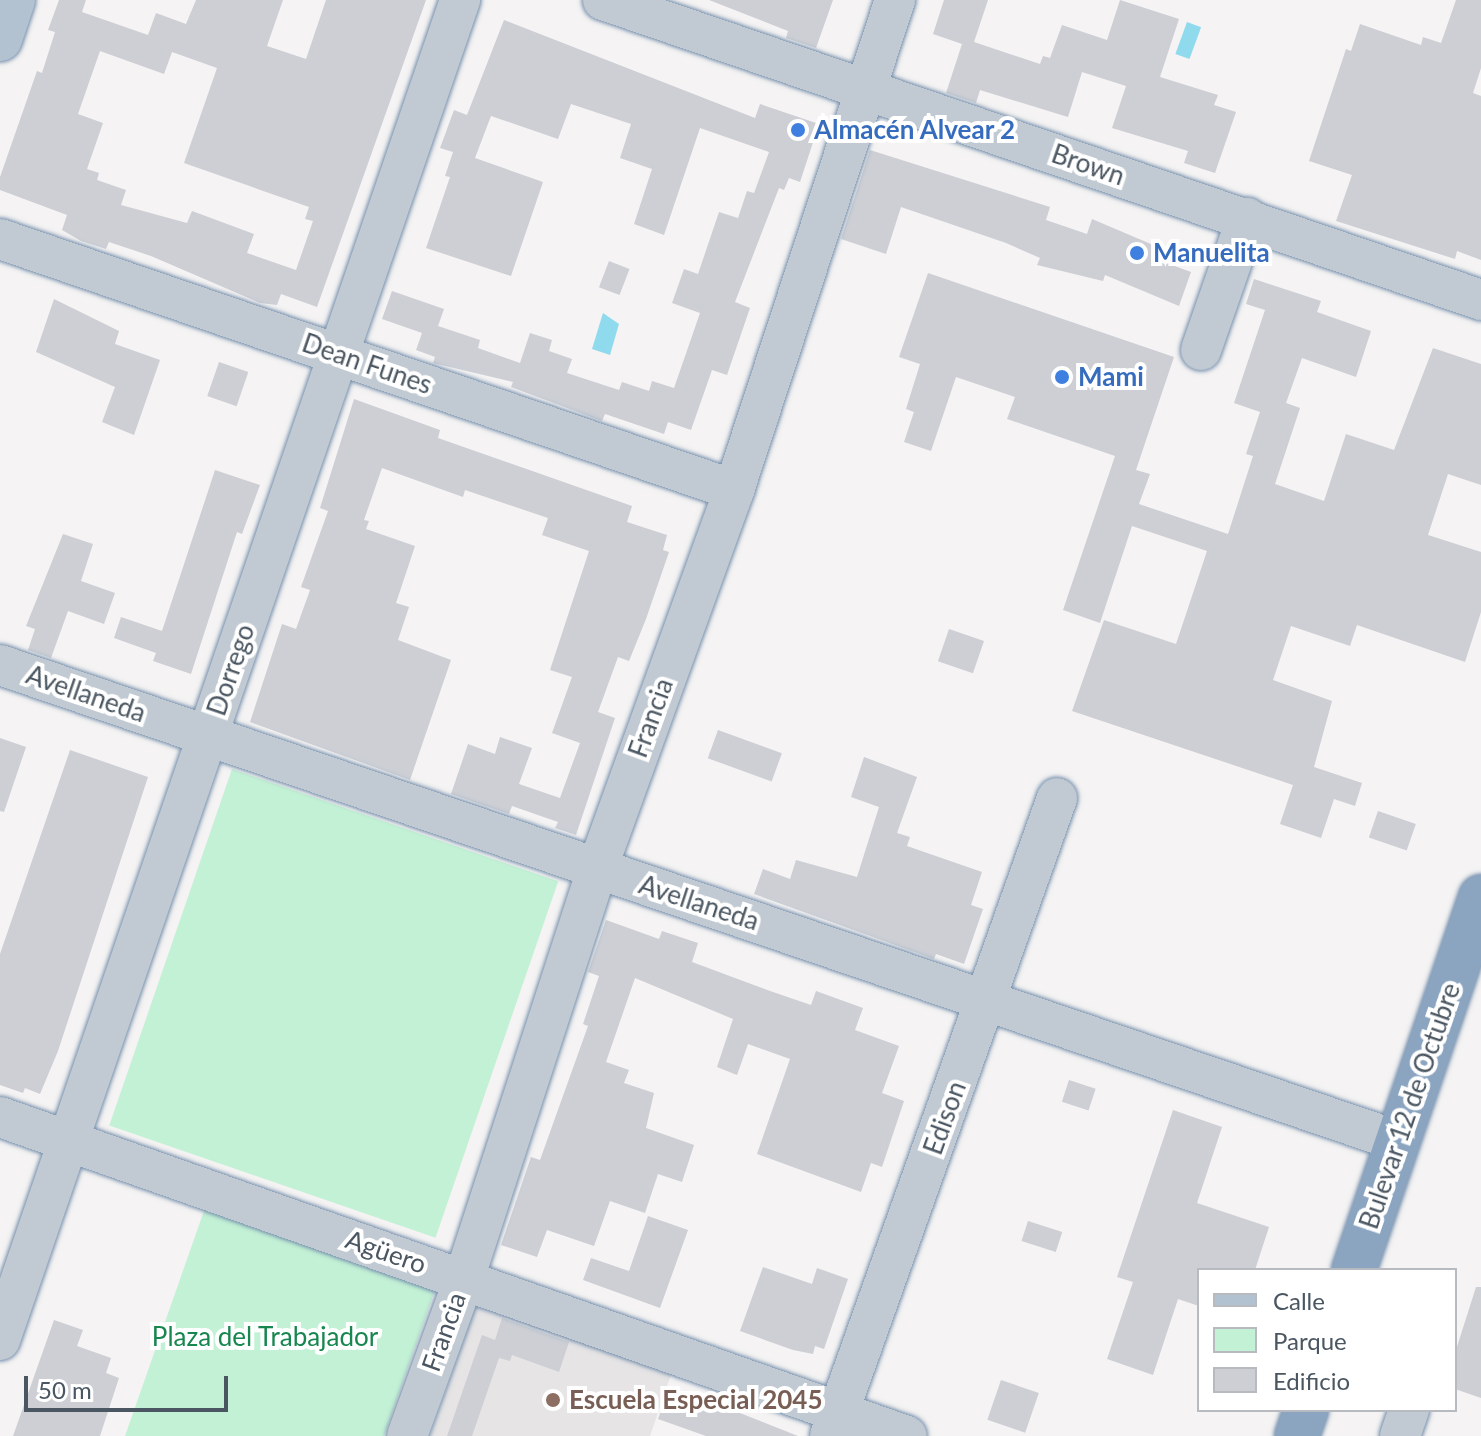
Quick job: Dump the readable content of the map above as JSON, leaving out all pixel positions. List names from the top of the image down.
{
  "streets": {
    "highway": ["Bulevar 12 de Octubre"],
    "street": [
      "Brown",
      "Dean Funes",
      "Dorrego",
      "Avellaneda",
      "Francia",
      "Edison",
      "Agüero"
    ]
  },
  "crossings": [
    ["Brown", "Francia"],
    ["Dean Funes", "Dorrego"],
    ["Dean Funes", "Francia"],
    ["Dorrego", "Avellaneda"],
    ["Dorrego", "Agüero"],
    ["Avellaneda", "Francia"],
    ["Avellaneda", "Bulevar 12 de Octubre"],
    ["Avellaneda", "Edison"],
    ["Francia", "Agüero"],
    ["Edison", "Agüero"]
  ],
  "parks": ["Plaza del Trabajador"],
  "places": [
    "Almacén Alvear 2",
    "Manuelita",
    "Mami",
    "Escuela Especial 2045"
  ],
  "legend": ["Calle", "Parque", "Edificio"],
  "scale_bar": "50 m"
}
